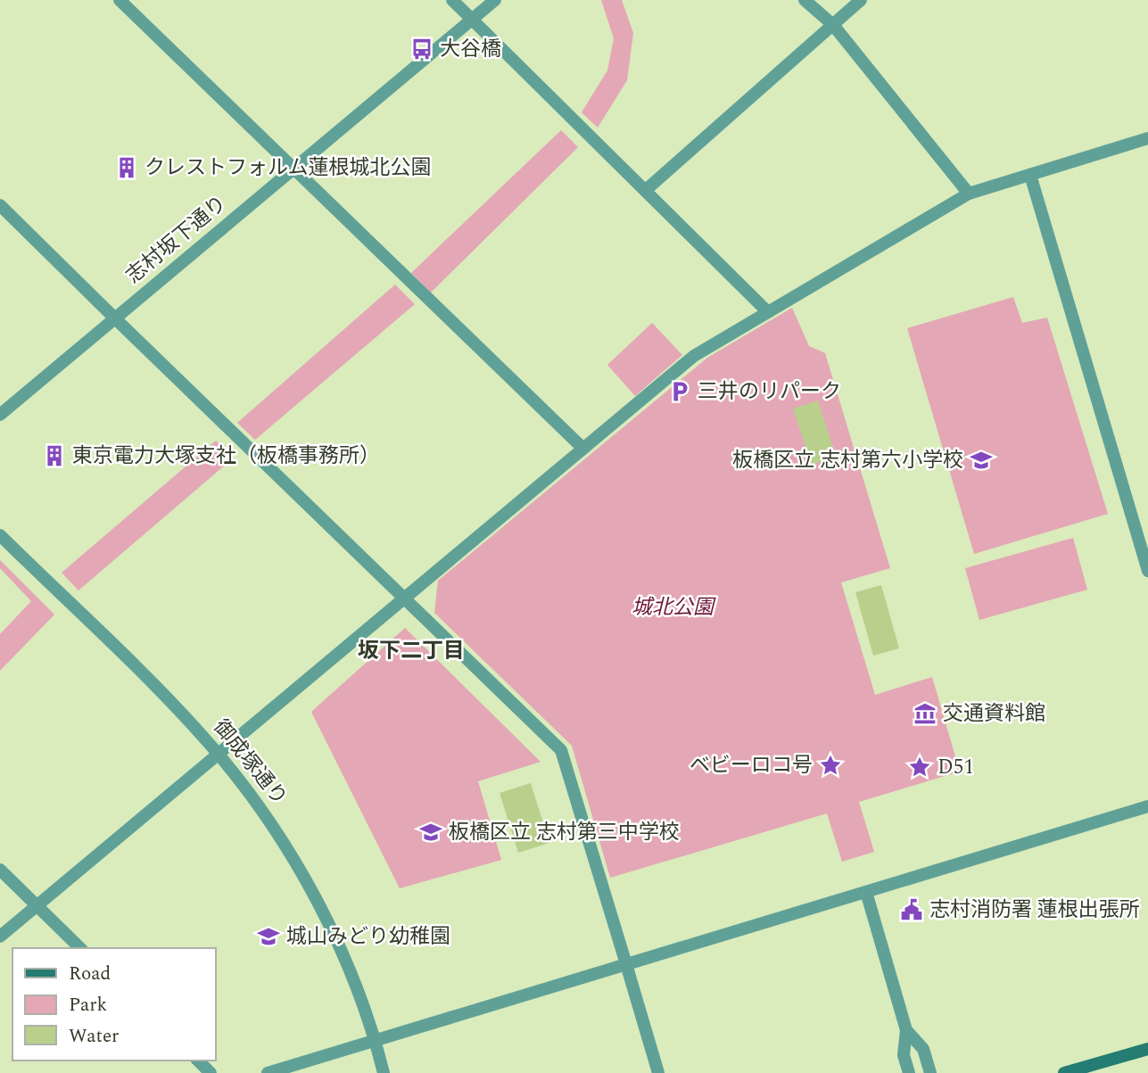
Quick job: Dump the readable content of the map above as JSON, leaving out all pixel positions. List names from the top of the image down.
{
  "streets": {
    "street": ["志村坂下通り", "御成塚通り"]
  },
  "districts": ["坂下二丁目"],
  "parks": ["城北公園"],
  "places": {
    "bus stop": ["大谷橋"],
    "building": ["クレストフォルム蓮根城北公園", "東京電力大塚支社（板橋事務所）"],
    "parking": ["三井のリパーク"],
    "school or university": ["板橋区立 志村第六小学校", "板橋区立 志村第三中学校", "城山みどり幼稚園"],
    "museum": ["交通資料館"],
    "place": ["ベビーロコ号", "D51"],
    "public building": ["志村消防署 蓮根出張所"]
  },
  "legend": ["Road", "Park", "Water"]
}
